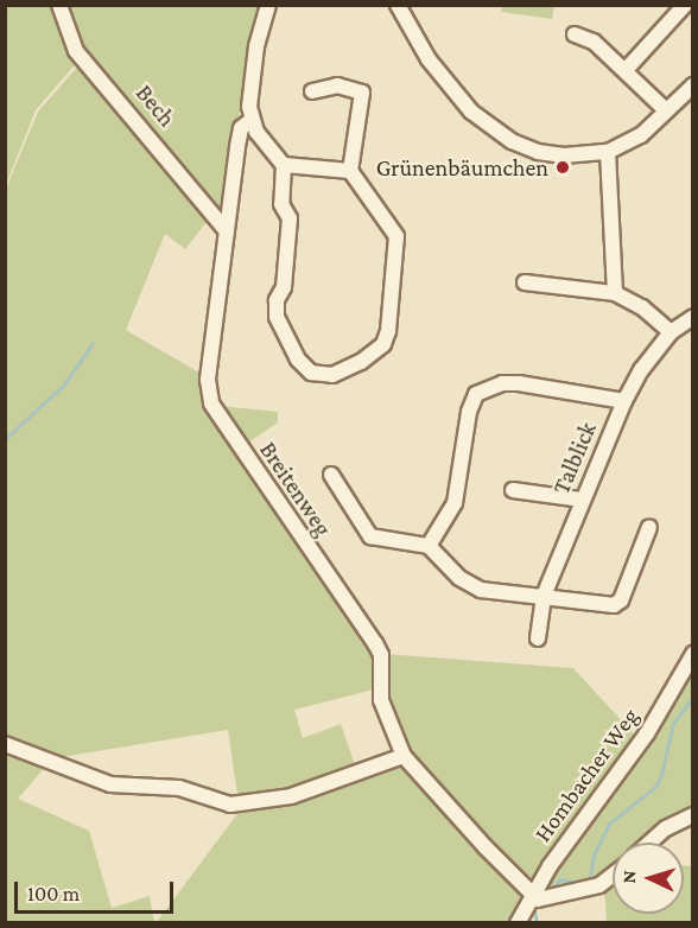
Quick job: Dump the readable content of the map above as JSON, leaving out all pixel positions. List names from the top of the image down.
{
  "streets": {
    "street": [
      "Bech",
      "Talblick",
      "Breitenweg",
      "Hombacher Weg"
    ]
  },
  "crossings": [
    ["Bech", "Breitenweg"],
    ["Breitenweg", "Hombacher Weg"]
  ],
  "places": ["Grünenbäumchen"],
  "scale_bar": "100 m",
  "north": "left"
}
